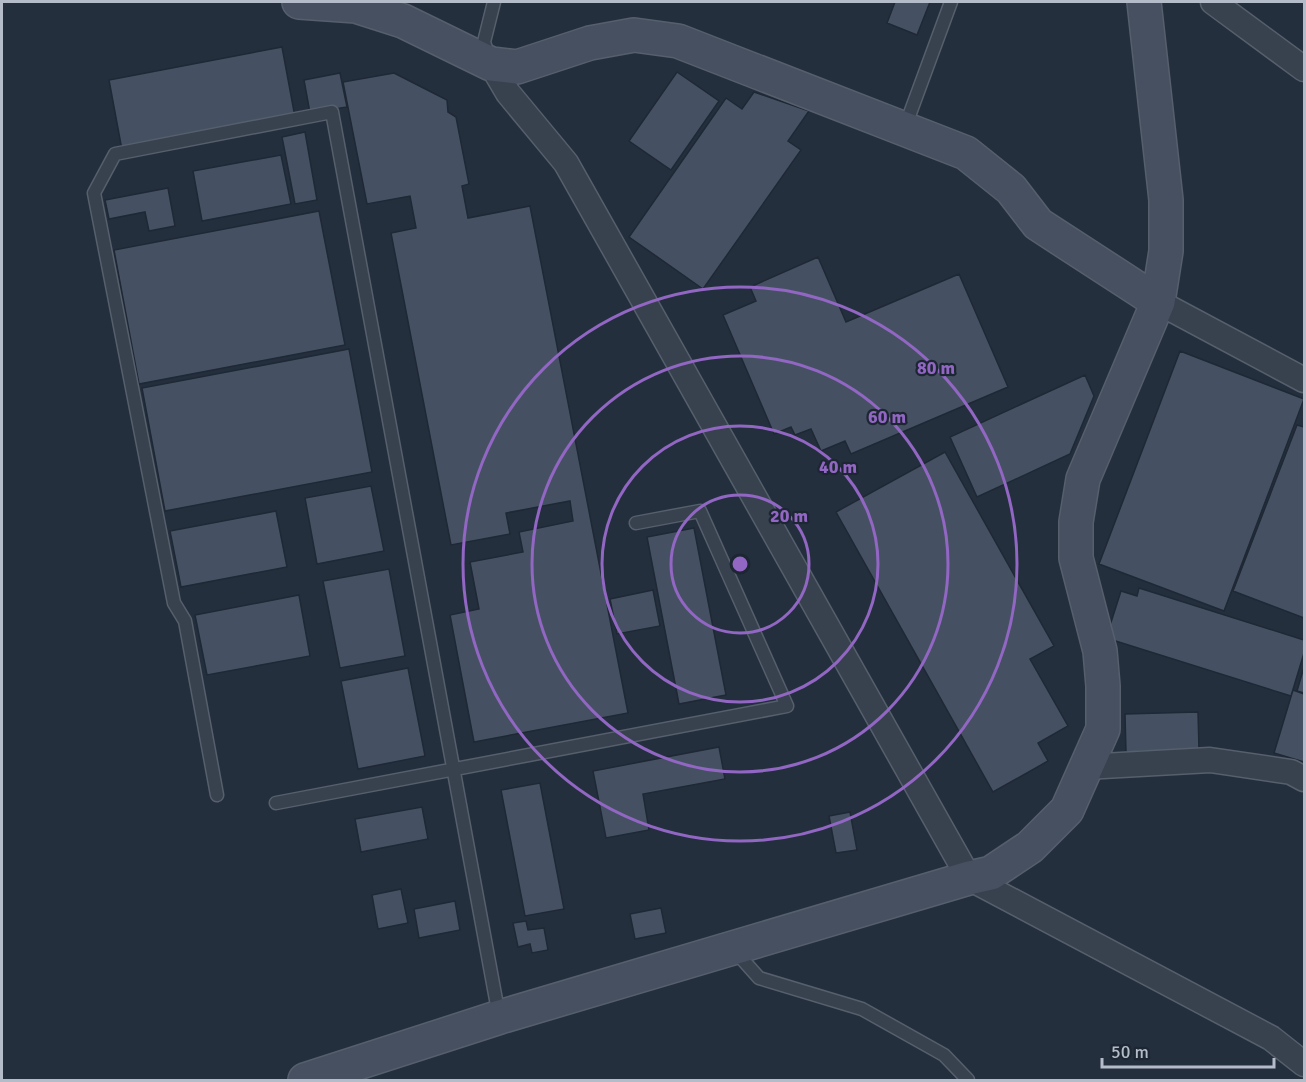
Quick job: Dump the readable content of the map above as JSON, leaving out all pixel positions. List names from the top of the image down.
{
  "scale_bar": "50 m",
  "rings": [
    "80 m",
    "60 m",
    "40 m",
    "20 m"
  ]
}
